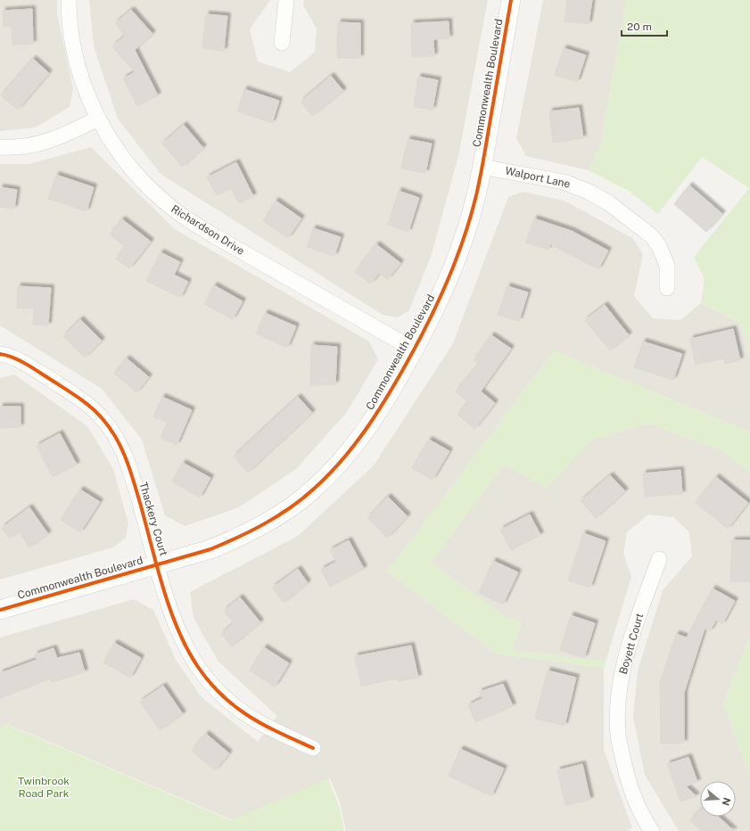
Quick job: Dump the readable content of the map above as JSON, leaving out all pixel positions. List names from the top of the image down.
{
  "streets": {
    "street": [
      "Commonwealth Boulevard",
      "Walport Lane",
      "Richardson Drive",
      "Thackery Court",
      "Boyett Court"
    ]
  },
  "crossings": [
    ["Commonwealth Boulevard", "Walport Lane"],
    ["Commonwealth Boulevard", "Richardson Drive"],
    ["Commonwealth Boulevard", "Thackery Court"]
  ],
  "parks": ["Twinbrook Road Park"],
  "scale_bar": "20 m",
  "north": "right"
}
